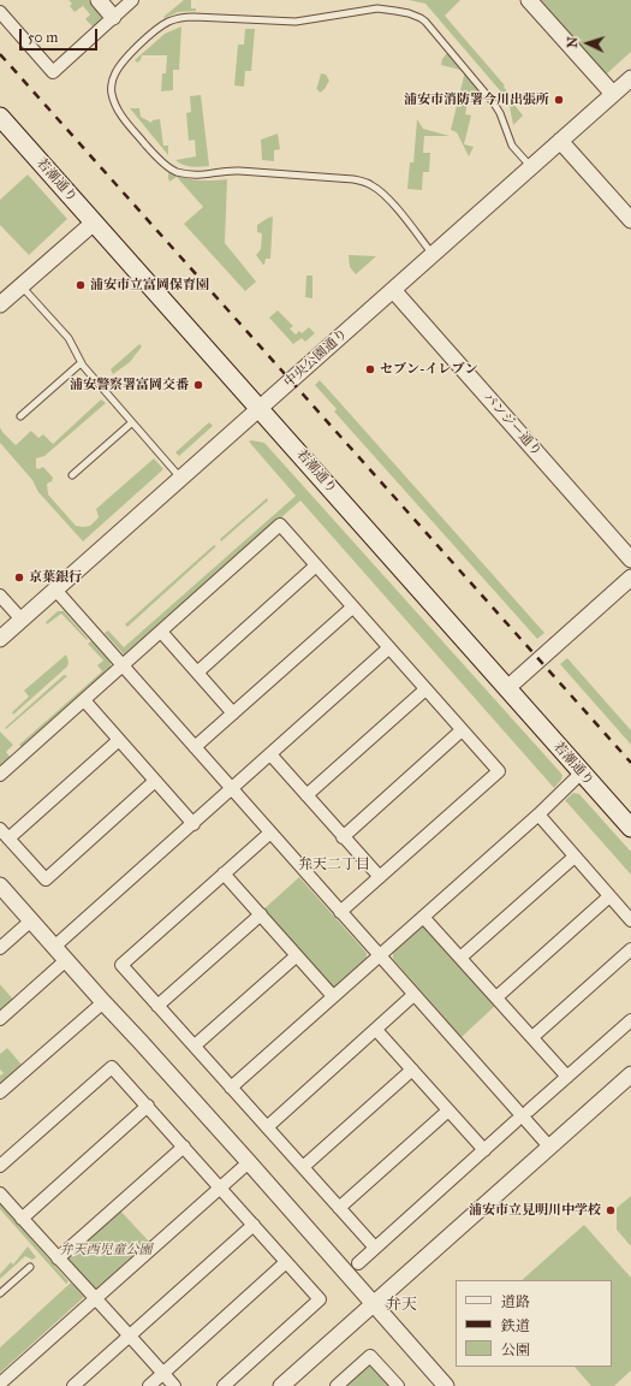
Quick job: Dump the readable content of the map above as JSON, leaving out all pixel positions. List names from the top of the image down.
{
  "streets": {
    "main road": ["若潮通り"],
    "street": ["中央公園通り", "パンジー通り"]
  },
  "crossings": [
    ["若潮通り", "中央公園通り"],
    ["中央公園通り", "パンジー通り"]
  ],
  "districts": ["弁天二丁目", "弁天"],
  "parks": ["弁天西児童公園"],
  "places": [
    "浦安市消防署今川出張所",
    "浦安市立富岡保育園",
    "セブン-イレブン",
    "浦安警察署富岡交番",
    "京葉銀行",
    "浦安市立見明川中学校"
  ],
  "legend": ["道路", "鉄道", "公園"],
  "scale_bar": "50 m",
  "north": "left"
}
